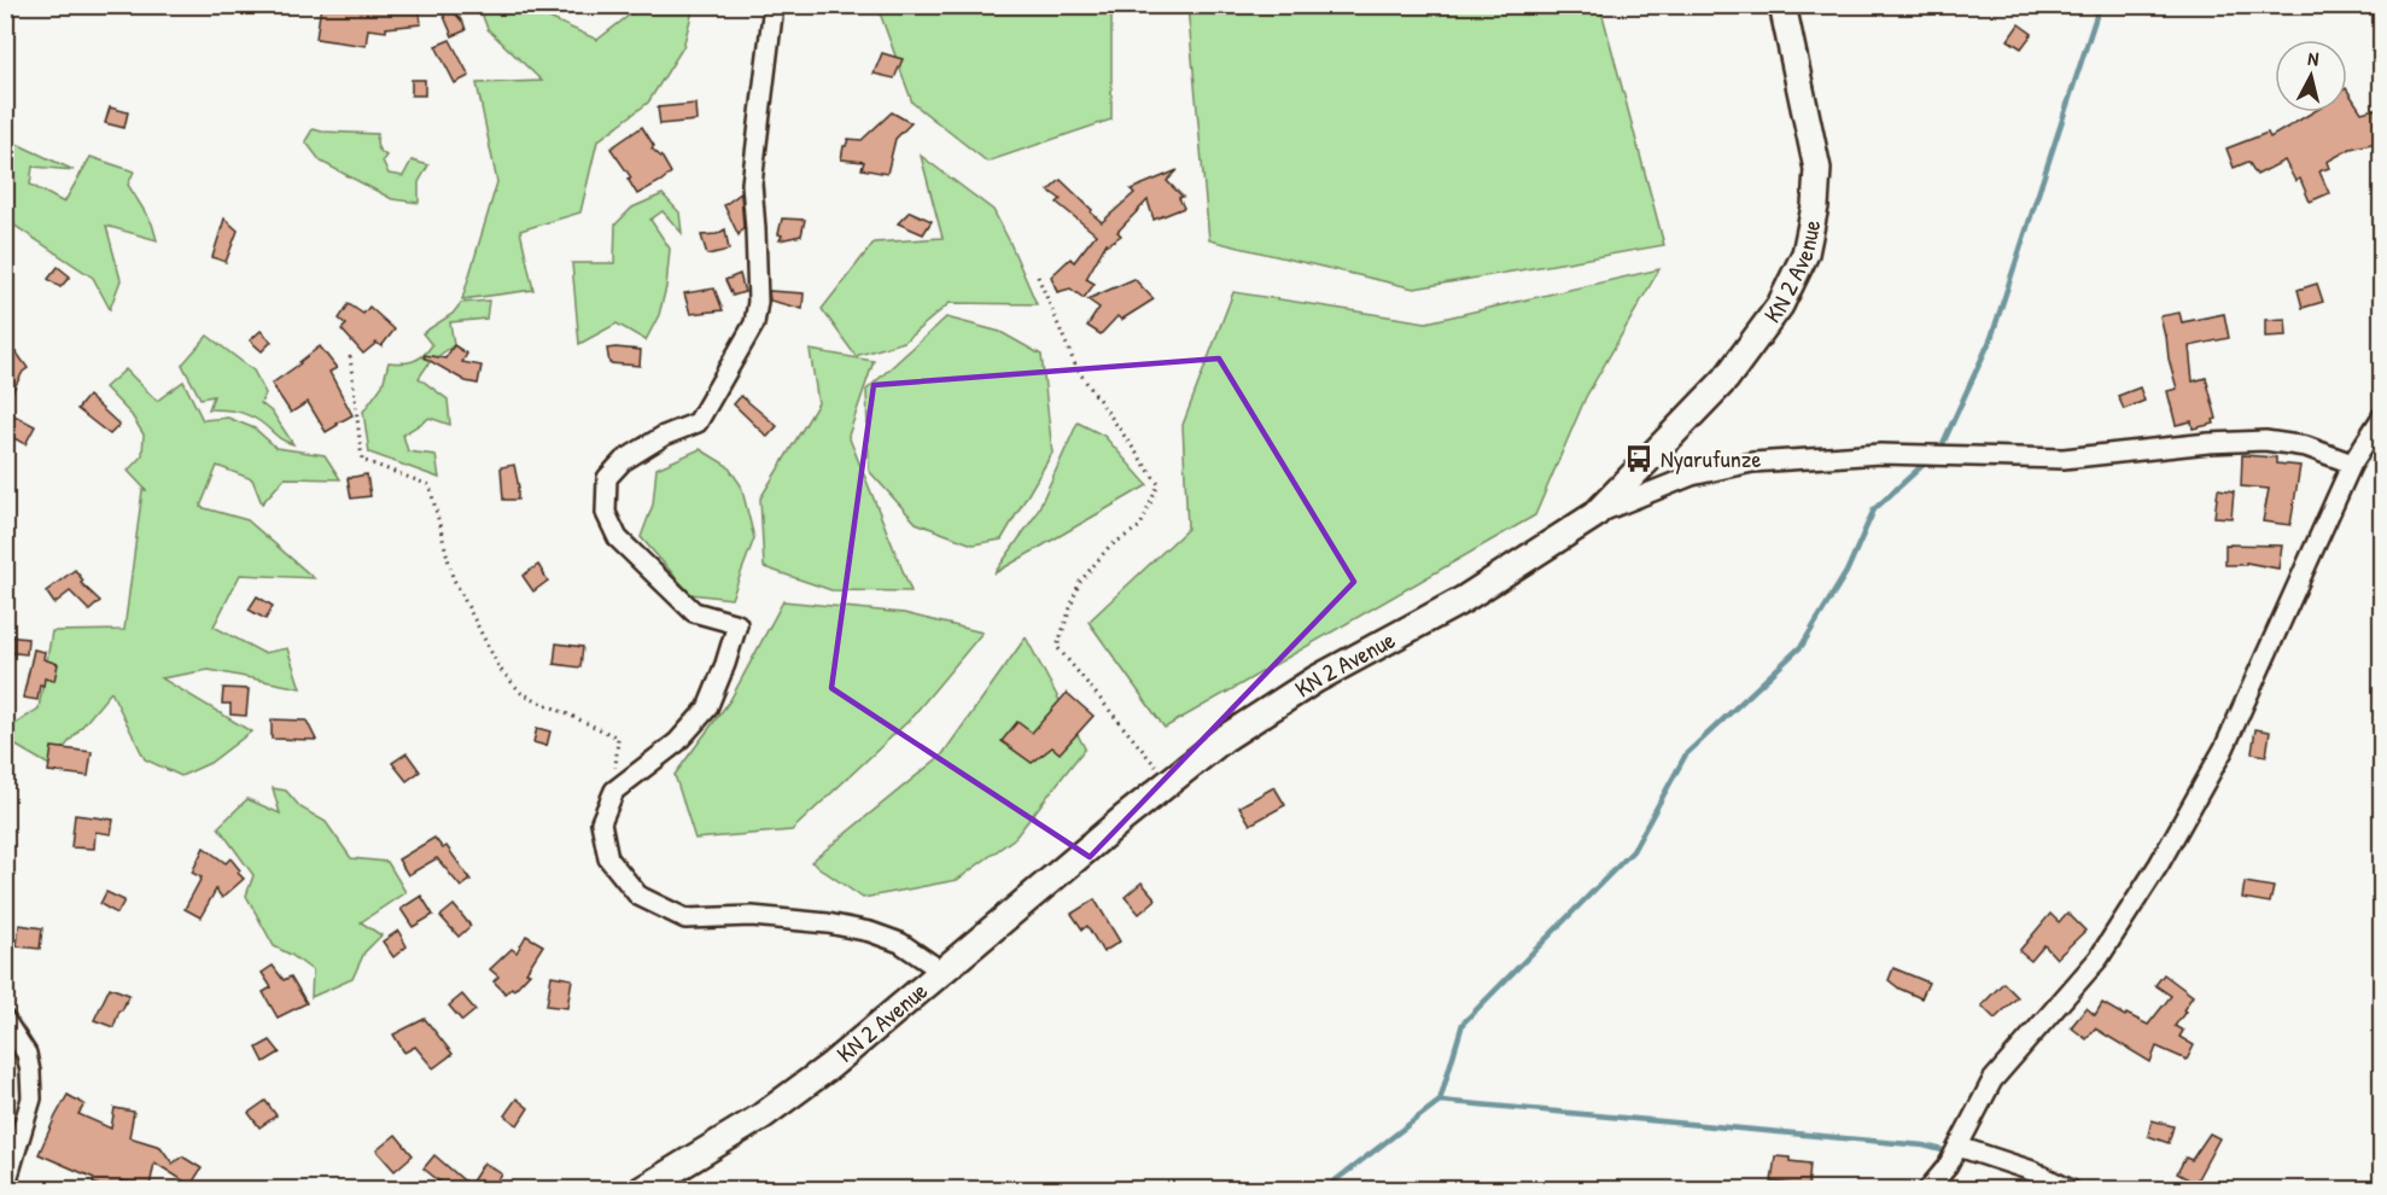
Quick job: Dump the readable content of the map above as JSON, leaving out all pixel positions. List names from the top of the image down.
{
  "streets": {
    "main road": ["KN 2 Avenue"]
  },
  "places": {
    "bus stop": ["Nyarufunze"]
  },
  "north": "top"
}
